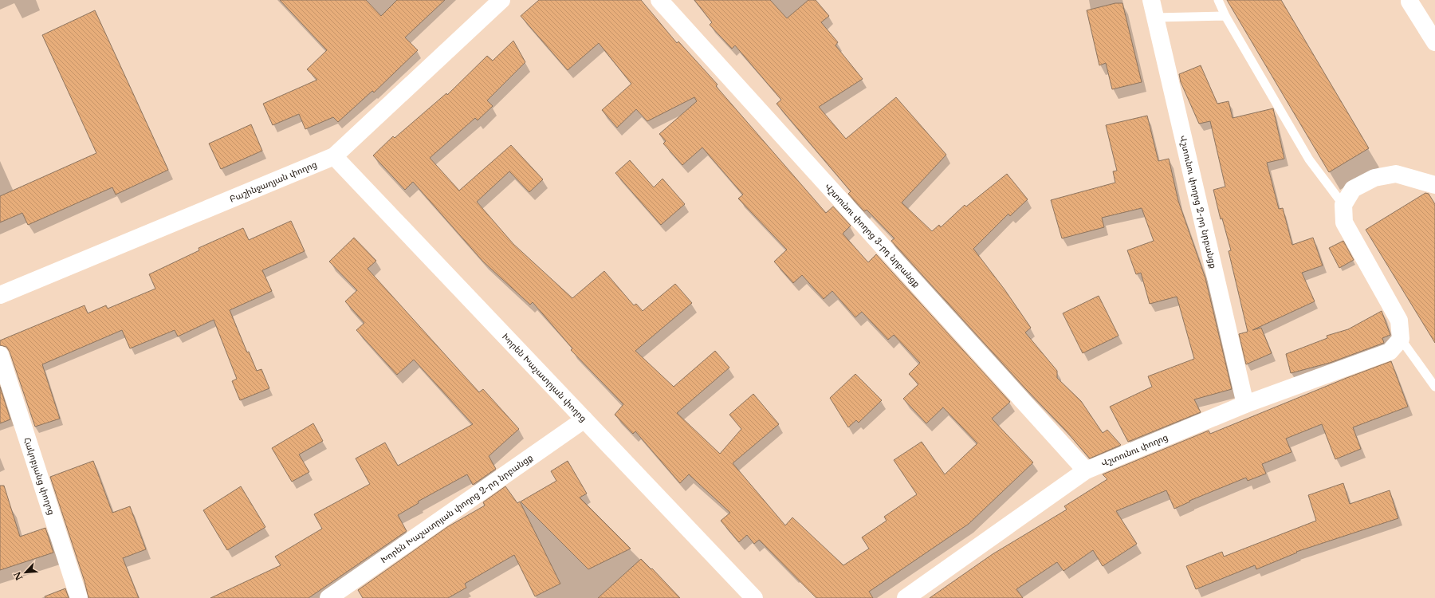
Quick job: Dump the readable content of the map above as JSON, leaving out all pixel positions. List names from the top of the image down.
{
  "streets": {
    "street": [
      "Բաշինջաղյան փողոց",
      "Վշտունու փողոց 2-րդ նրբանցք",
      "Վշտունու փողոց 3-րդ նրբանցք",
      "Խորեն Խաչատրյան փողոց",
      "Վշտունու փողոց",
      "Հակոբյանց փողոց",
      "Խորեն Խաչատրյան փողոց 2-րդ նրբանցք"
    ]
  },
  "crossings": [
    ["Բաշինջաղյան փողոց", "Խորեն Խաչատրյան փողոց"],
    ["Վշտունու փողոց 2-րդ նրբանցք", "Վշտունու փողոց"],
    ["Վշտունու փողոց 3-րդ նրբանցք", "Վշտունու փողոց"],
    ["Խորեն Խաչատրյան փողոց", "Խորեն Խաչատրյան փողոց 2-րդ նրբանցք"]
  ],
  "north": "bottom left"
}
